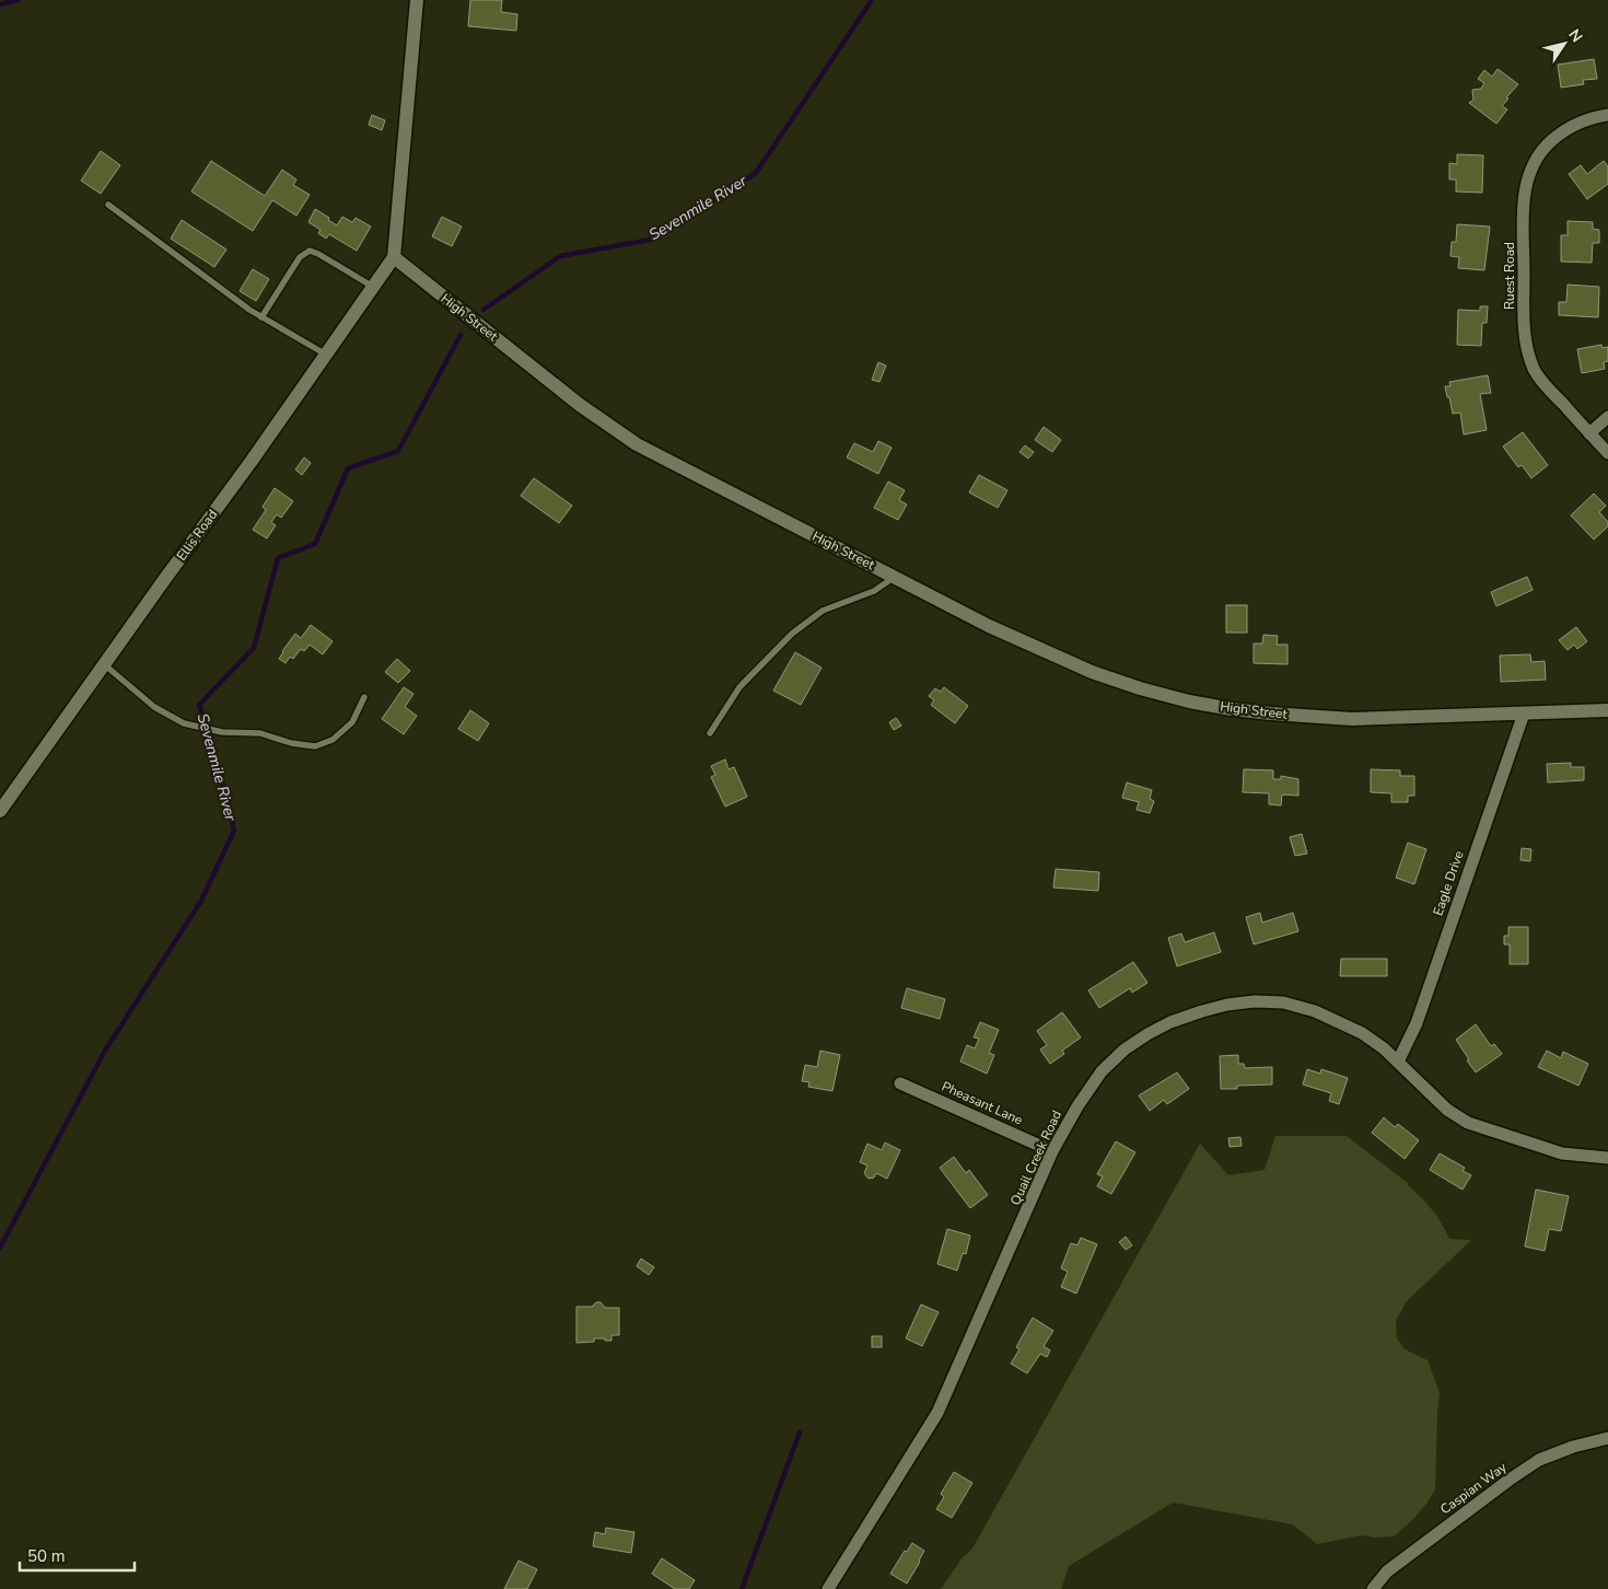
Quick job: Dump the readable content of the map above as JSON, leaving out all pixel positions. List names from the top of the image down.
{
  "streets": {
    "street": [
      "Ruest Road",
      "High Street",
      "Ellis Road",
      "Eagle Drive",
      "Pheasant Lane",
      "Quail Creek Road",
      "Caspian Way"
    ]
  },
  "crossings": [
    ["High Street", "Ellis Road"],
    ["High Street", "Eagle Drive"],
    ["Eagle Drive", "Quail Creek Road"],
    ["Pheasant Lane", "Quail Creek Road"]
  ],
  "water": ["Sevenmile River"],
  "scale_bar": "50 m",
  "north": "top right"
}
